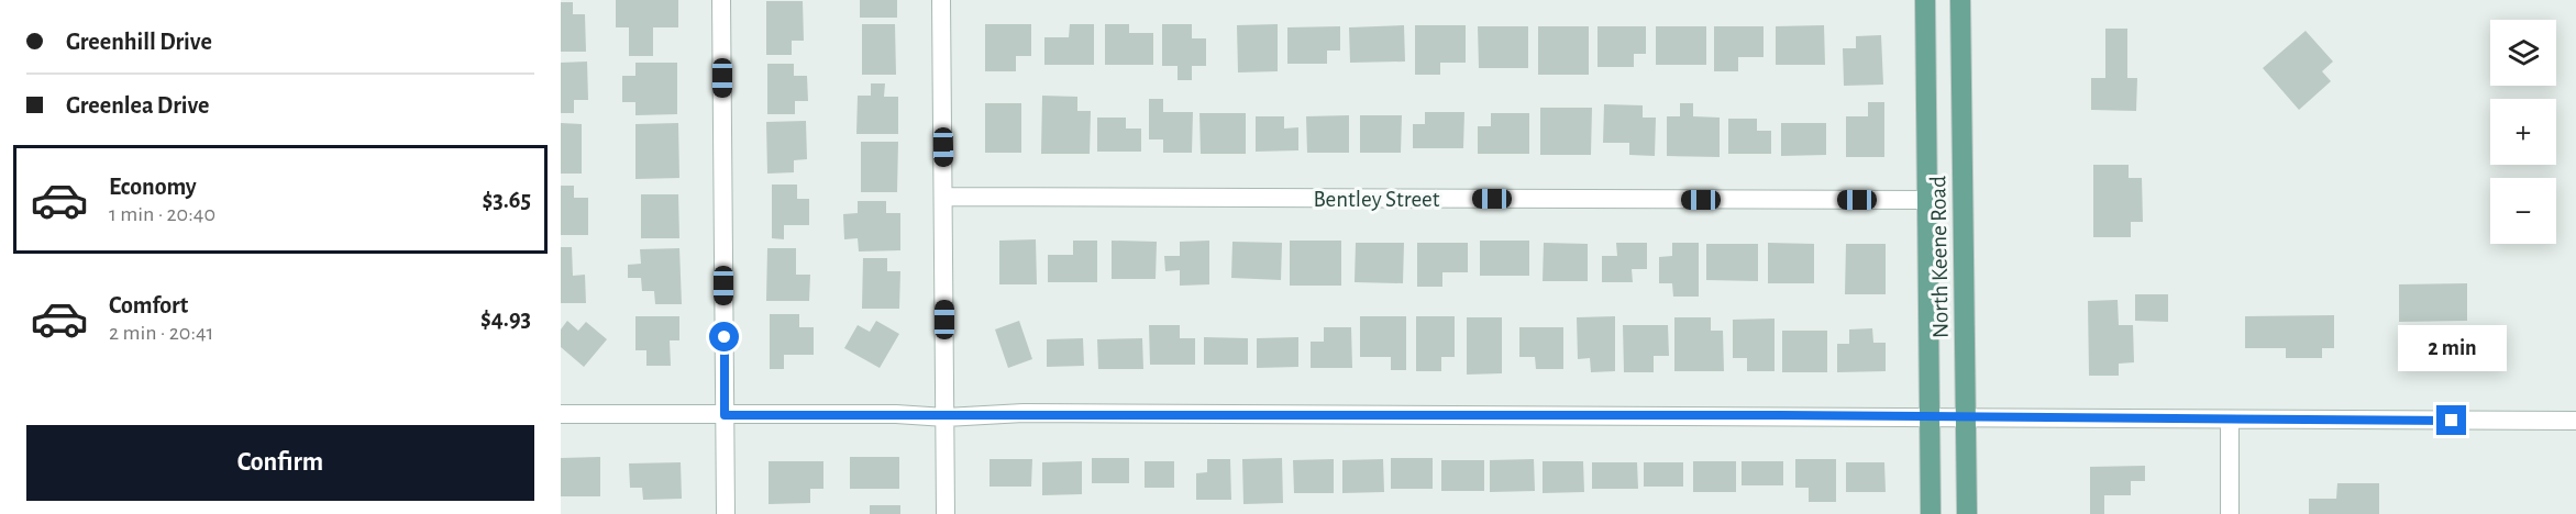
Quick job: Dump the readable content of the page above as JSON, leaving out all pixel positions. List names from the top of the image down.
{
  "streets": {
    "main road": ["North Keene Road"],
    "street": ["Bentley Street"]
  },
  "crossings": [
    ["Bentley Street", "North Keene Road"]
  ],
  "page": {
    "banner": ["Greenhill Drive", "Greenlea Drive"],
    "map_buttons": ["+", "−"],
    "list": [
      {
        "name": "Economy",
        "note": "1 min · 20:40",
        "value": "$3.65"
      },
      {
        "name": "Comfort",
        "note": "2 min · 20:41",
        "value": "$4.93"
      }
    ],
    "bubble": "2 min",
    "buttons": "Confirm"
  }
}
